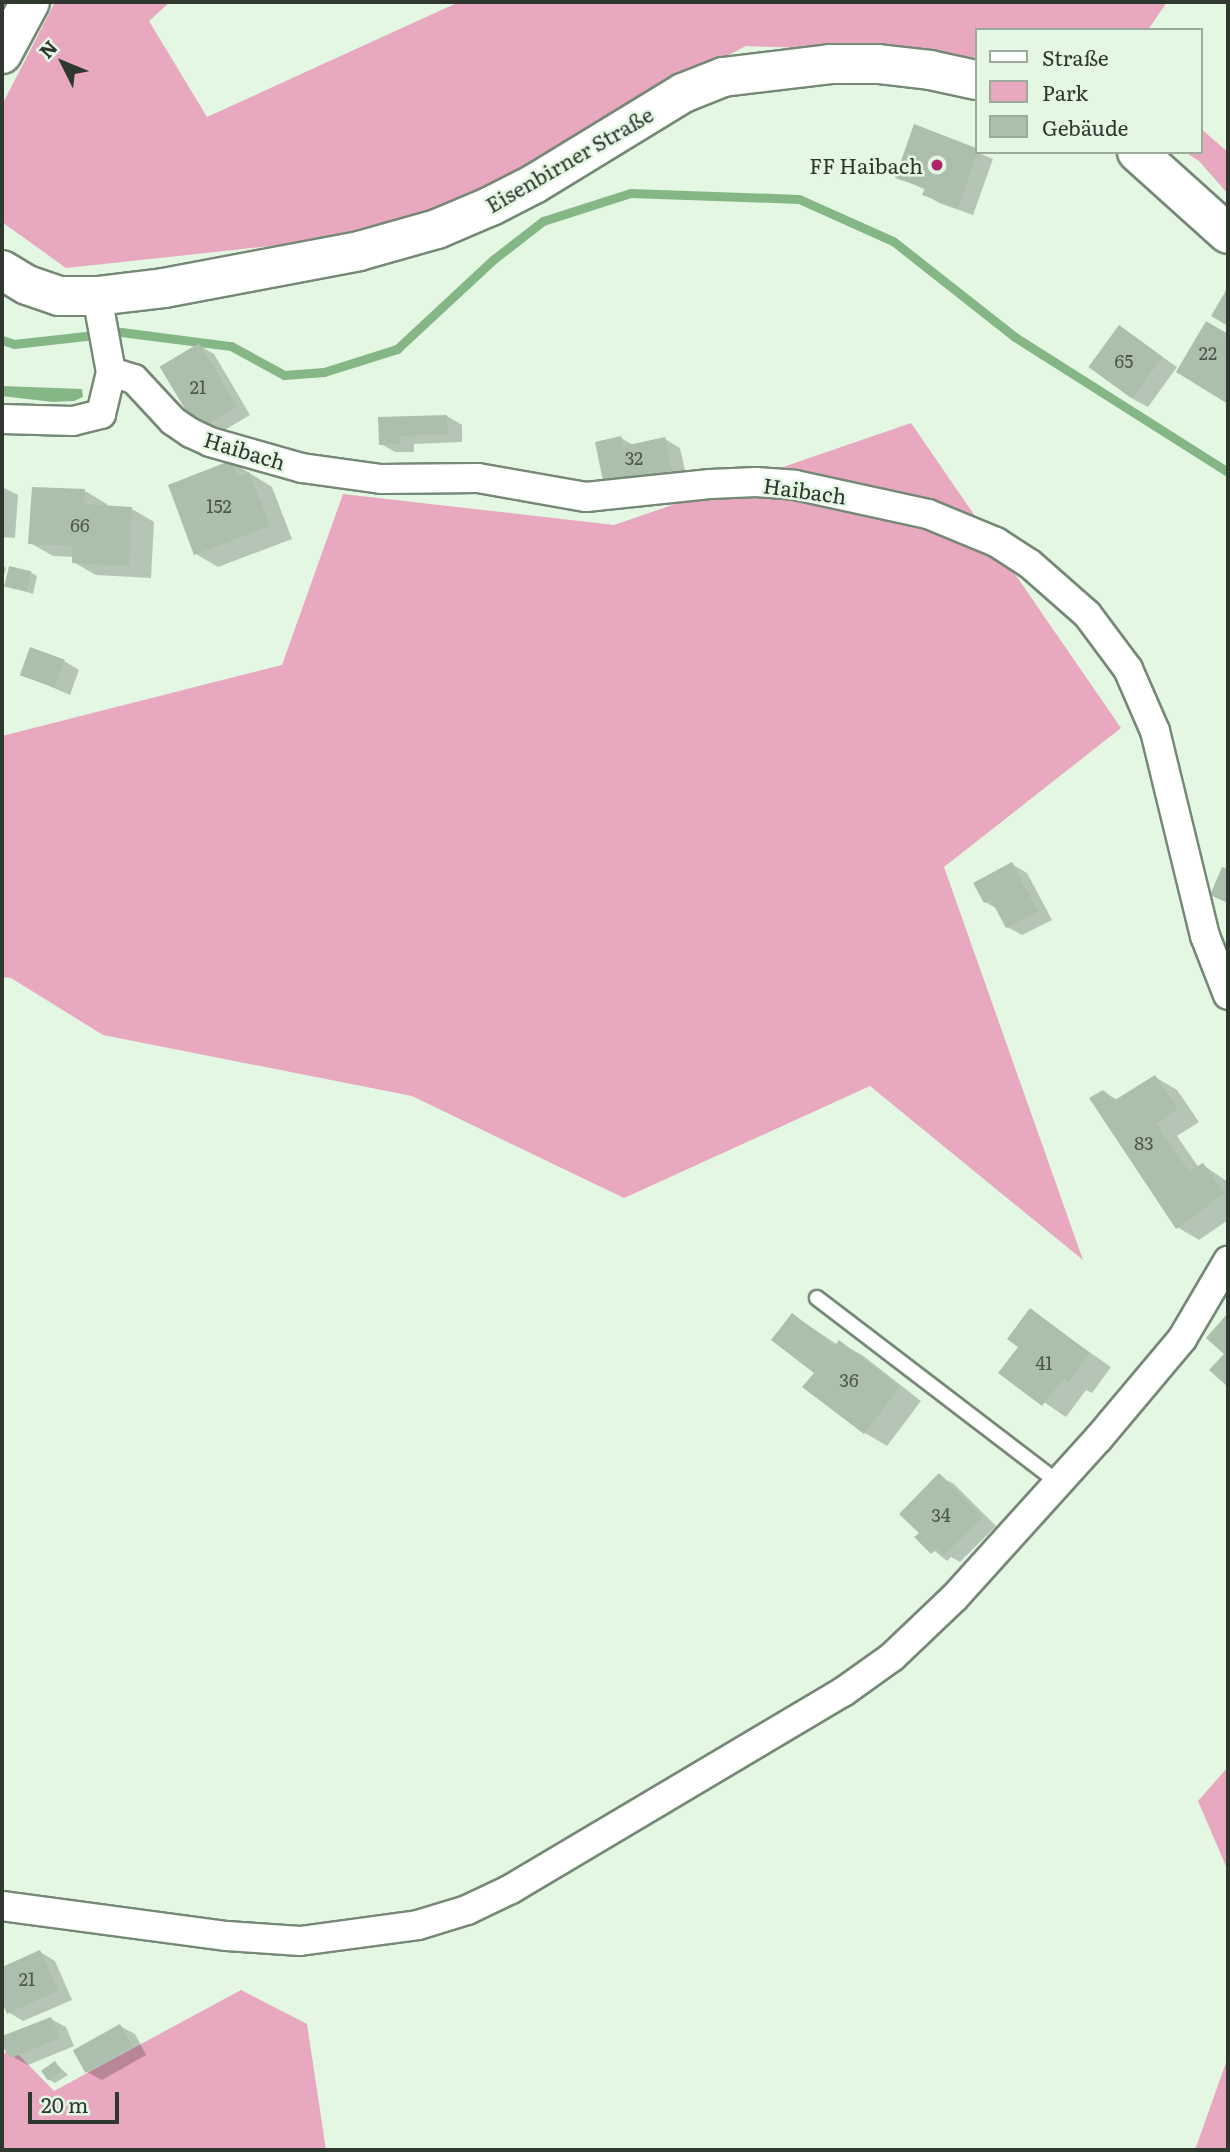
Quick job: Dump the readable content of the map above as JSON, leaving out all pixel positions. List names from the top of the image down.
{
  "streets": {
    "main road": ["Eisenbirner Straße"],
    "street": ["Haibach"]
  },
  "places": ["FF Haibach"],
  "house_numbers": [
    "22",
    "65",
    "21",
    "32",
    "152",
    "66",
    "83",
    "41",
    "36",
    "34",
    "21"
  ],
  "legend": ["Straße", "Park", "Gebäude"],
  "scale_bar": "20 m",
  "north": "top left"
}
